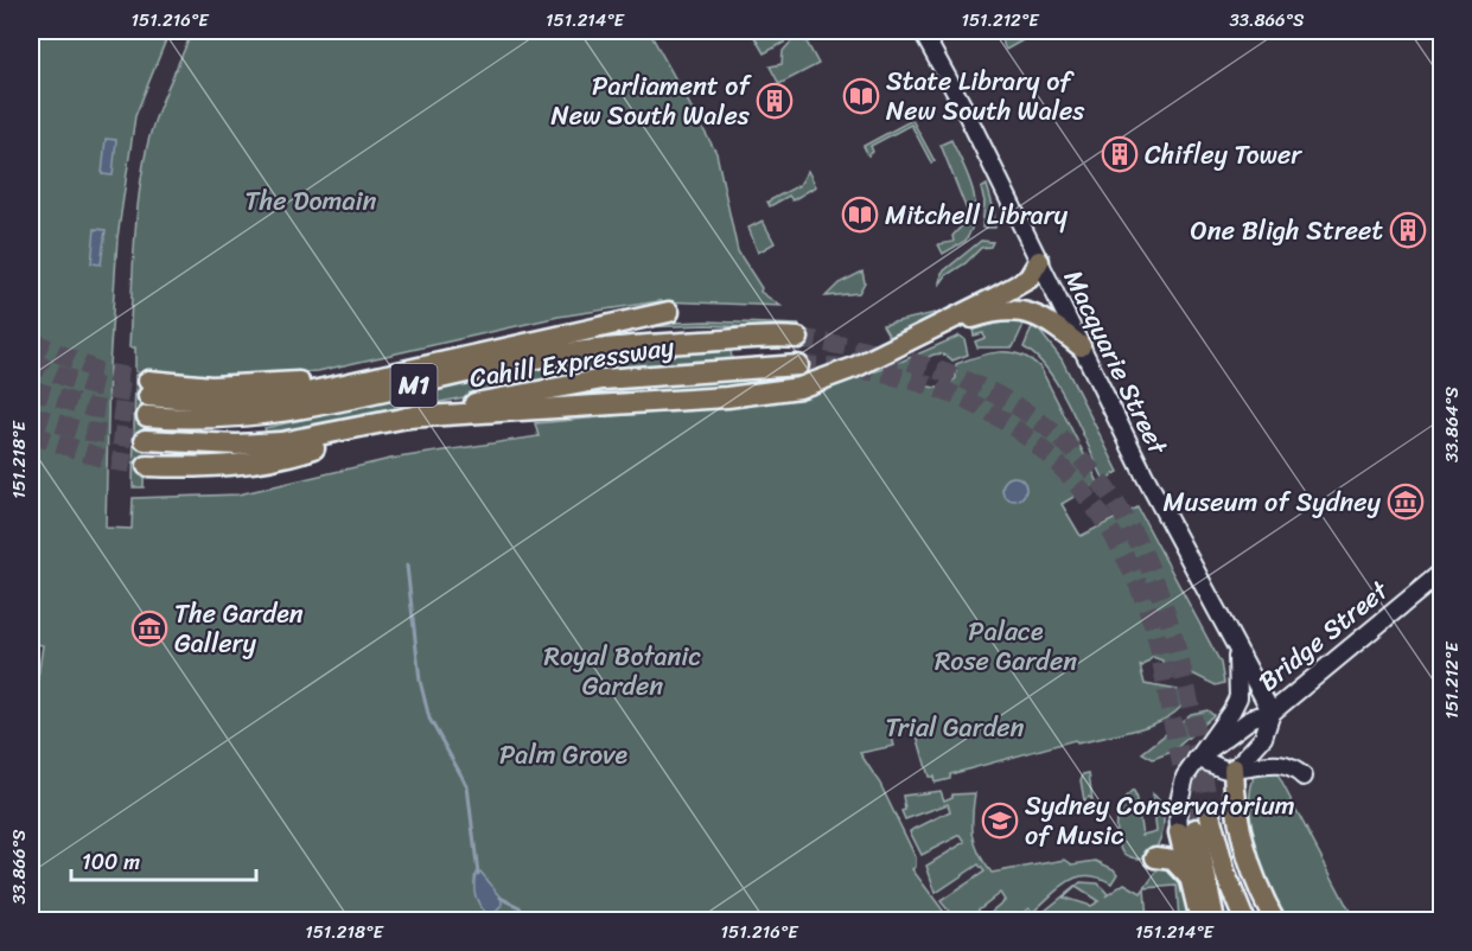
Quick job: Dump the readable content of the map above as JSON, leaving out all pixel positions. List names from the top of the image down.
{
  "streets": {
    "highway": ["Cahill Expressway", "M1"],
    "main road": ["Macquarie Street", "Bridge Street"]
  },
  "crossings": [
    ["Macquarie Street", "Bridge Street"]
  ],
  "parks": [
    "The Domain",
    "Palace Rose Garden",
    "Royal Botanic Garden",
    "Trial Garden",
    "Palm Grove"
  ],
  "places": {
    "library": ["State Library of New South Wales", "Mitchell Library"],
    "building": ["Parliament of New South Wales", "Chifley Tower", "One Bligh Street"],
    "museum": ["Museum of Sydney", "The Garden Gallery"],
    "school or university": ["Sydney Conservatorium of Music"]
  },
  "scale_bar": "100 m",
  "coordinates": [
    "151.216°E",
    "151.214°E",
    "151.212°E",
    "33.866°S",
    "33.864°S",
    "151.218°E"
  ]
}
